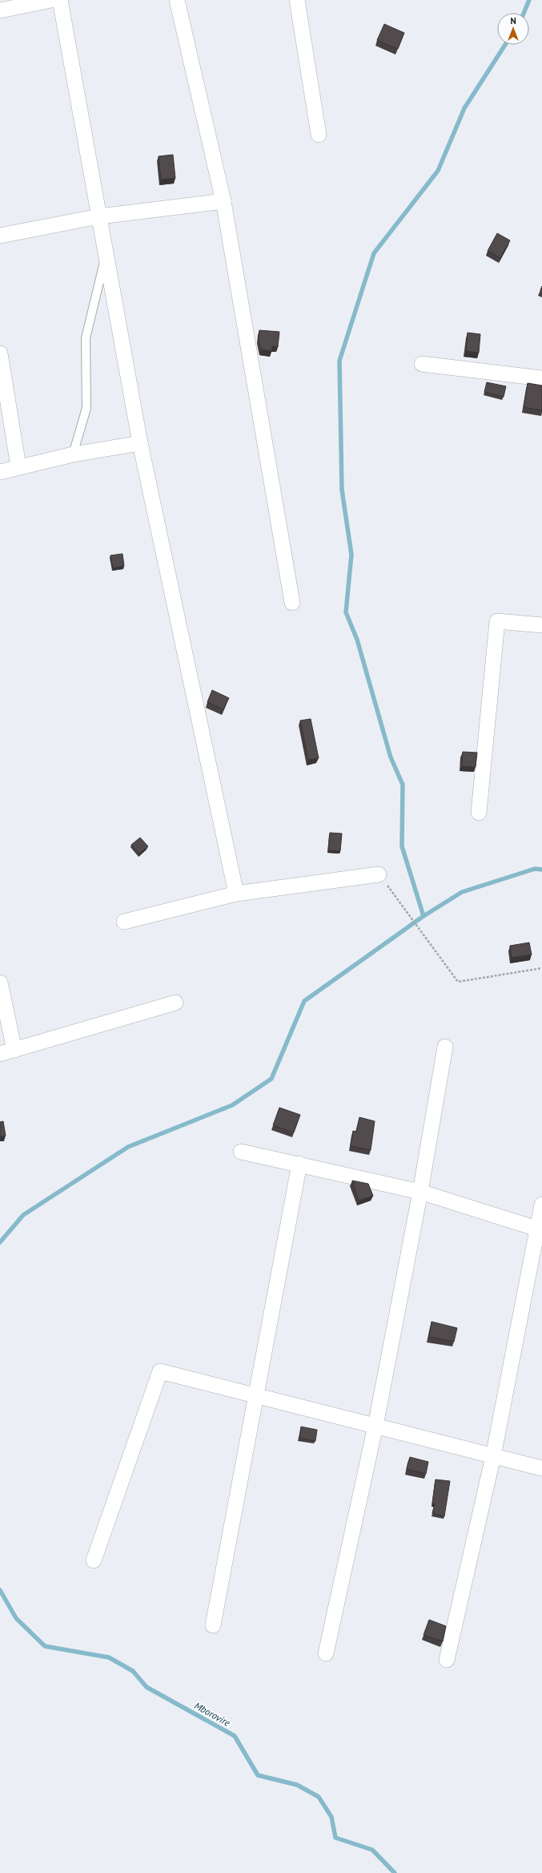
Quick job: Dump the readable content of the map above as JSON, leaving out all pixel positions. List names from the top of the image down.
{
  "water": ["Mborovire"],
  "north": "top"
}
